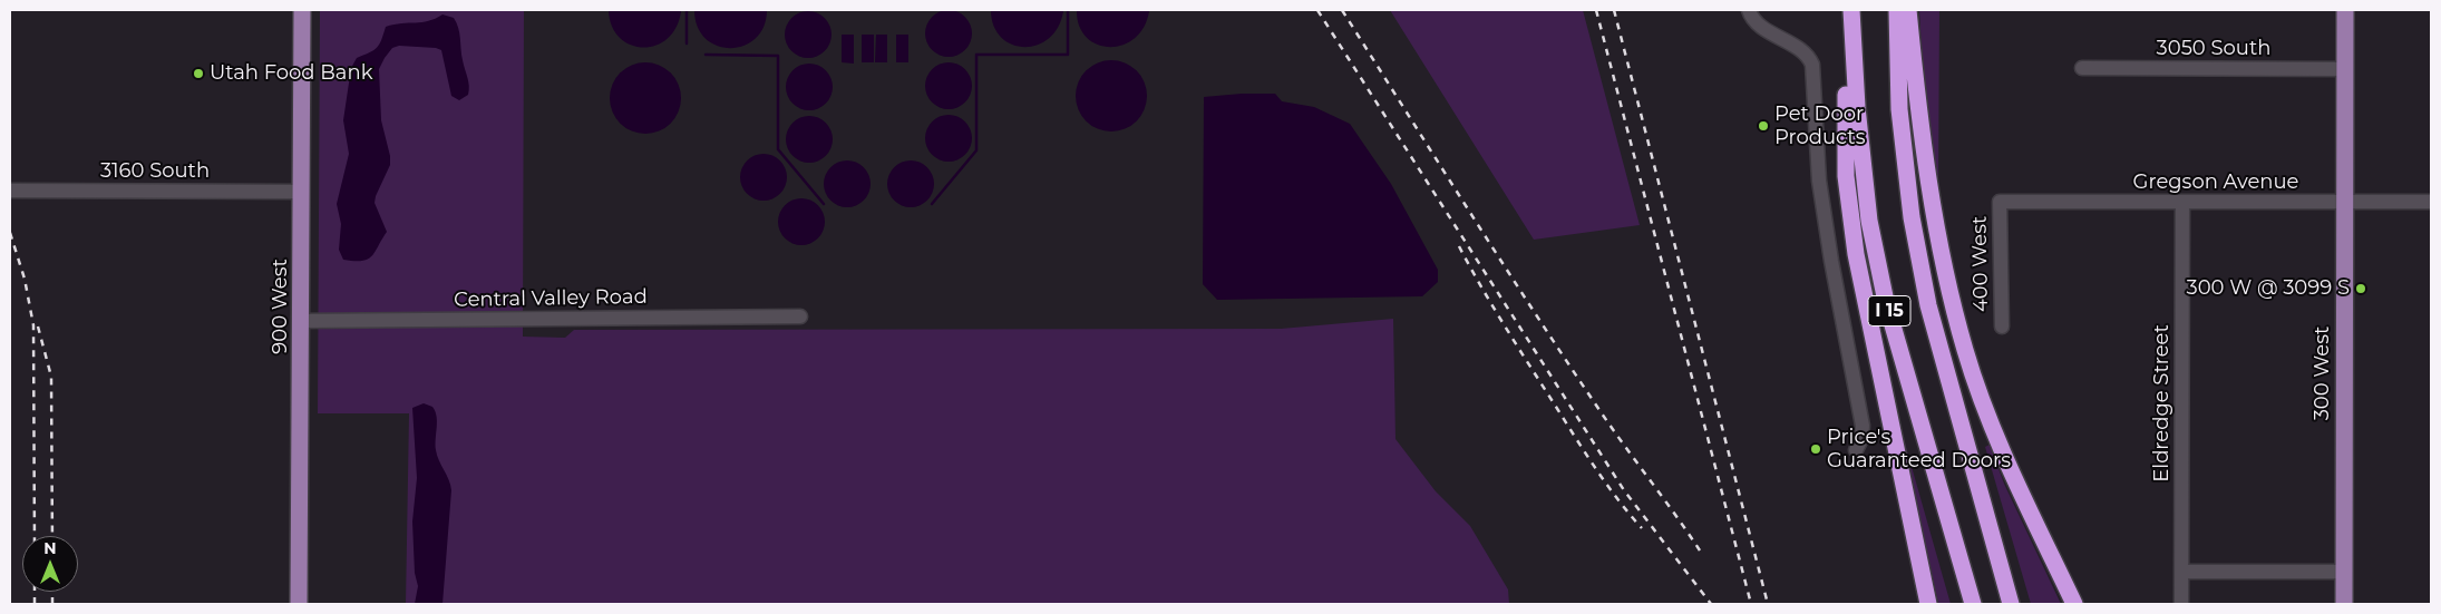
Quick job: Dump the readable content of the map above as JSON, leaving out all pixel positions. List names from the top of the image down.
{
  "streets": {
    "highway": ["I 15"],
    "main road": ["900 West", "300 West"],
    "street": [
      "3050 South",
      "3160 South",
      "Gregson Avenue",
      "400 West",
      "Central Valley Road",
      "Eldredge Street"
    ]
  },
  "crossings": [
    ["3050 South", "300 West"],
    ["3160 South", "900 West"],
    ["Gregson Avenue", "400 West"],
    ["Gregson Avenue", "300 West"],
    ["Gregson Avenue", "Eldredge Street"],
    ["Central Valley Road", "900 West"]
  ],
  "places": [
    "Utah Food Bank",
    "Pet Door Products",
    "300 W @ 3099 S",
    "Price's Guaranteed Doors"
  ],
  "north": "top"
}
